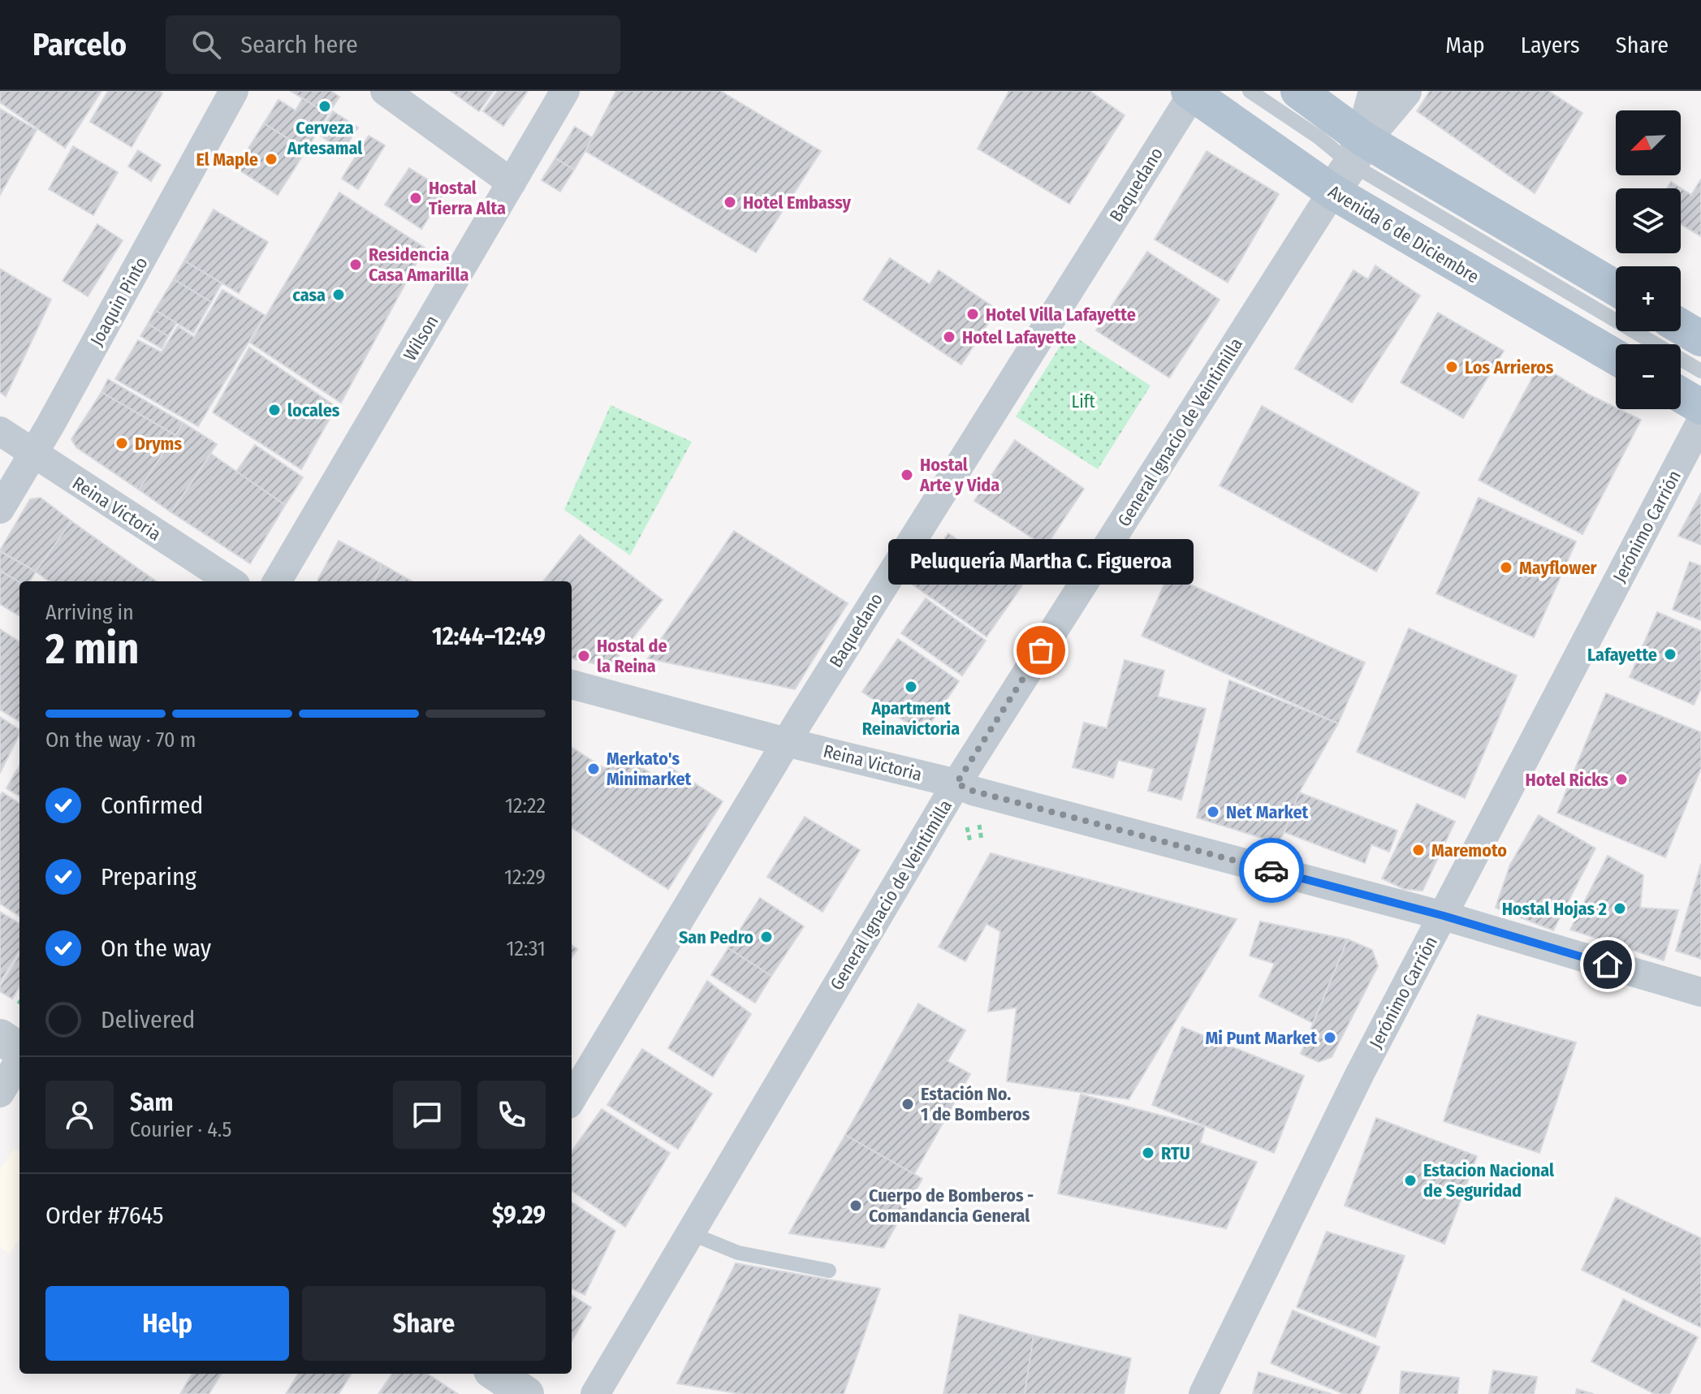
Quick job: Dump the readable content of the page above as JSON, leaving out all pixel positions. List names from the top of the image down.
{
  "streets": {
    "main road": ["Avenida 6 de Diciembre"],
    "street": [
      "Baquedano",
      "Joaquin Pinto",
      "Wilson",
      "General Ignacio de Veintimilla",
      "Reina Victoria",
      "Jerónimo Carrión"
    ]
  },
  "crossings": [
    ["Baquedano", "Avenida 6 de Diciembre"],
    ["Baquedano", "Reina Victoria"],
    ["Avenida 6 de Diciembre", "General Ignacio de Veintimilla"],
    ["Joaquin Pinto", "Reina Victoria"],
    ["General Ignacio de Veintimilla", "Reina Victoria"],
    ["Reina Victoria", "Jerónimo Carrión"]
  ],
  "parks": ["Lift"],
  "places": [
    "Cerveza Artesamal",
    "El Maple",
    "Hostal Tierra Alta",
    "Hotel Embassy",
    "Residencia Casa Amarilla",
    "casa",
    "Hotel Villa Lafayette",
    "Hotel Lafayette",
    "Los Arrieros",
    "locales",
    "Dryms",
    "Hostal Arte y Vida",
    "Mayflower",
    "Peluquería Martha C. Figueroa",
    "Lafayette",
    "Hostal de la Reina",
    "Apartment Reinavictoria",
    "Merkato's Minimarket",
    "Hotel Ricks",
    "Net Market",
    "Maremoto",
    "Hostal Hojas 2",
    "San Pedro",
    "Mi Punt Market",
    "Estación No. 1 de Bomberos",
    "RTU",
    "Estacion Nacional de Seguridad",
    "Cuerpo de Bomberos - Comandancia General"
  ],
  "north": "bottom left",
  "page": {
    "header": "Parcelo",
    "search": "Search here",
    "nav": ["Map", "Layers", "Share"],
    "map_buttons": ["+", "−"],
    "bubble": "Peluquería Martha C. Figueroa",
    "heading": ["2 min", "Arriving in", "12:44–12:49"],
    "panel": [
      "Sam",
      "Courier · 4.5",
      "Order #7645",
      "$9.29"
    ],
    "bar": "On the way · 70 m",
    "list": [
      ["Confirmed", "12:22"],
      ["Preparing", "12:29"],
      ["On the way", "12:31"],
      "Delivered"
    ],
    "buttons": ["Help", "Share"]
  }
}
